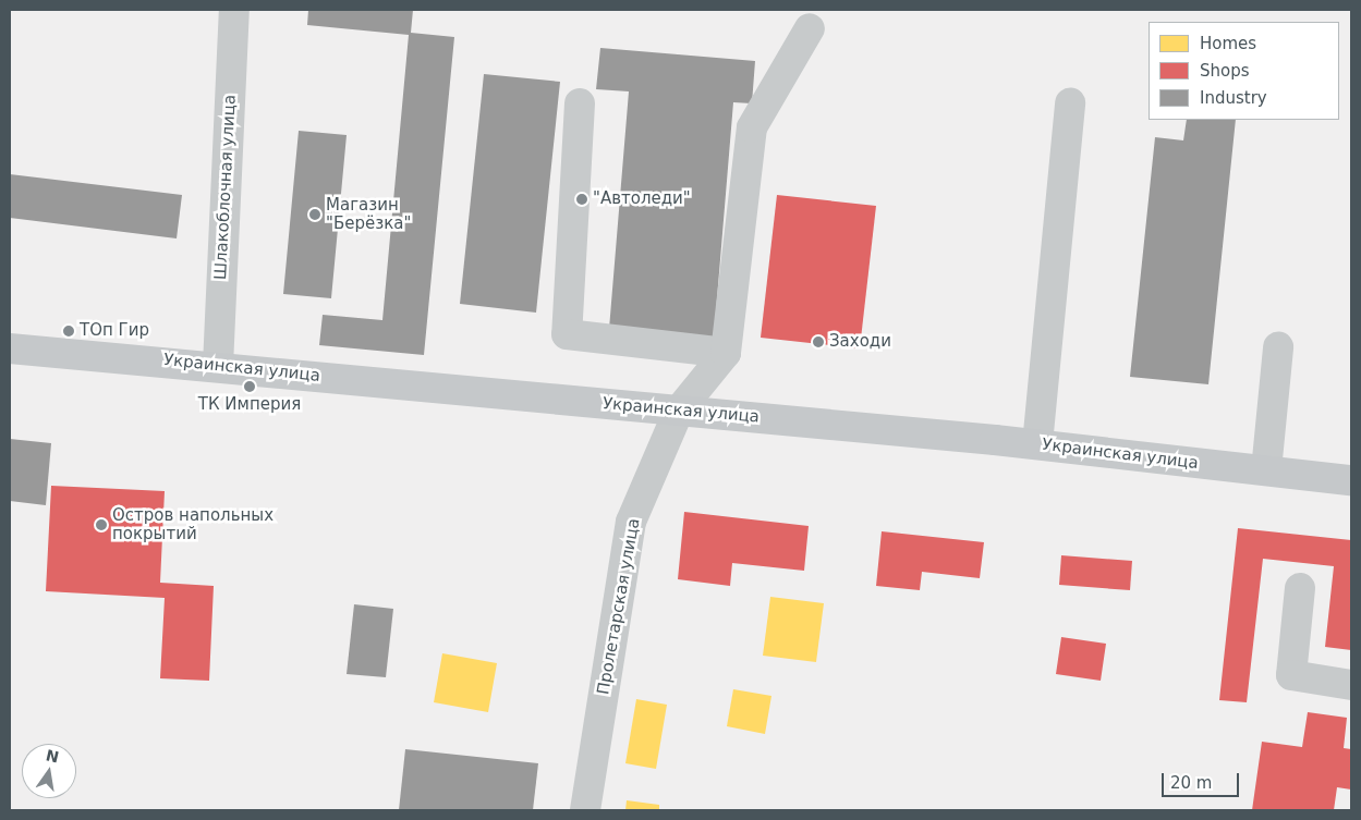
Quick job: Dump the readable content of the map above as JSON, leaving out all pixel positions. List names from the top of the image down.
{
  "streets": {
    "main road": ["Украинская улица"],
    "street": ["Шлакоблочная улица", "Пролетарская улица"]
  },
  "crossings": [
    ["Шлакоблочная улица", "Украинская улица"],
    ["Украинская улица", "Пролетарская улица"]
  ],
  "places": [
    "\"Автоледи\"",
    "Магазин \"Берёзка\"",
    "ТОп Гир",
    "Заходи",
    "ТК Империя",
    "Остров напольных покрытий"
  ],
  "legend": ["Homes", "Shops", "Industry"],
  "scale_bar": "20 m",
  "north": "top"
}
